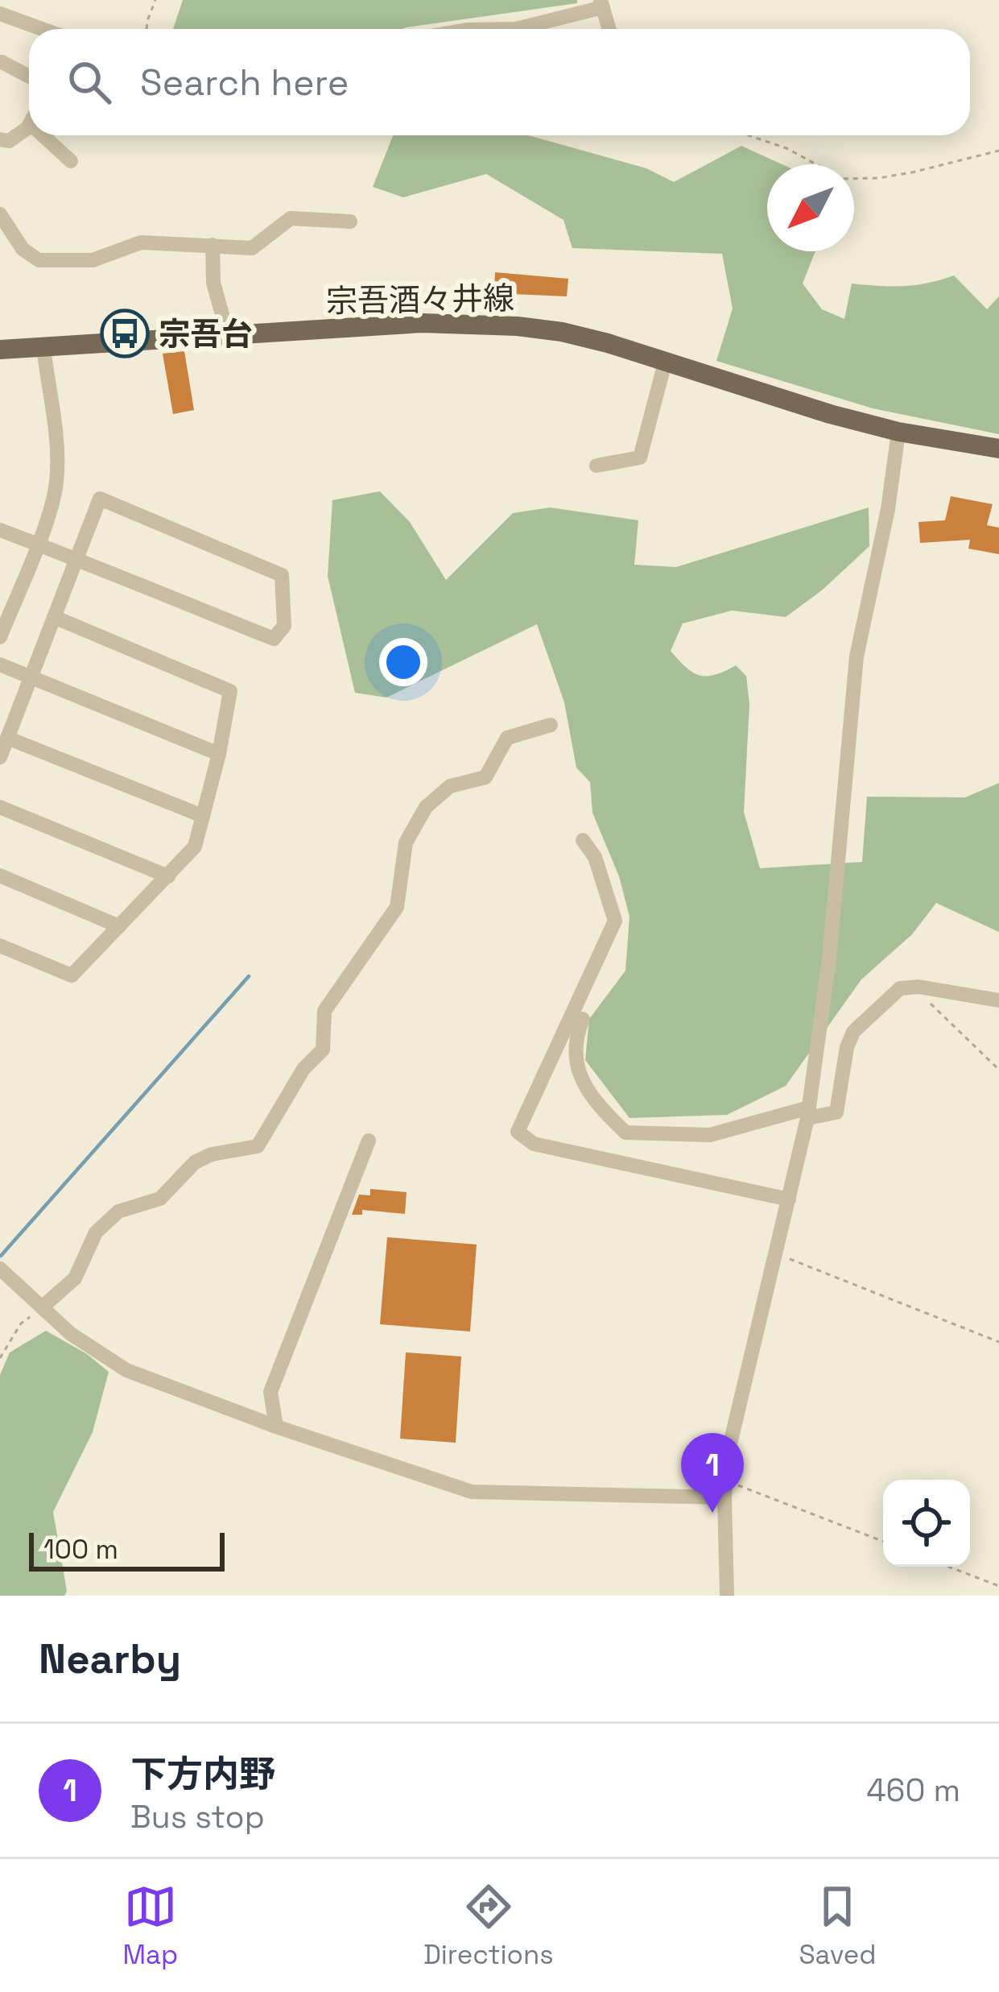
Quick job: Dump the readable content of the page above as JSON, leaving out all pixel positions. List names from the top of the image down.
{
  "streets": {
    "main road": ["宗吾酒々井線"]
  },
  "places": {
    "bus stop": ["宗吾台"]
  },
  "scale_bar": "100 m",
  "north": "bottom left",
  "page": {
    "search": "Search here",
    "pins": "1",
    "scale": "100 m",
    "heading": "Nearby",
    "list": [
      {
        "mark": "1",
        "name": "下方内野",
        "note": "Bus stop",
        "value": "460 m"
      }
    ],
    "nav": ["Map", "Directions", "Saved"]
  }
}
